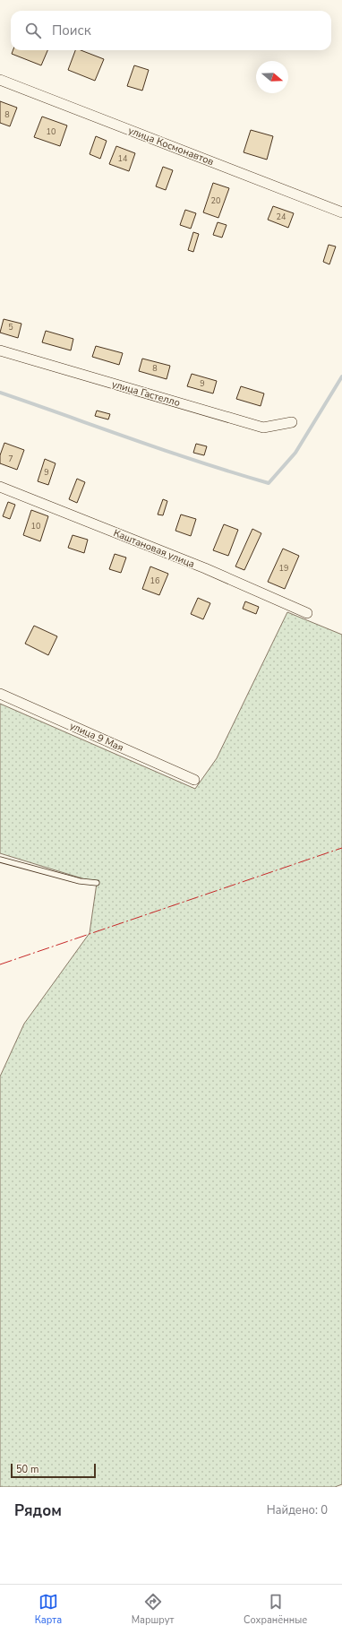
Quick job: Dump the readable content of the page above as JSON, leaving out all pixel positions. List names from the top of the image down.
{
  "streets": {
    "street": [
      "улица Космонавтов",
      "улица Гастелло",
      "Каштановая улица",
      "улица 9 Мая"
    ]
  },
  "house_numbers": [
    "8",
    "10",
    "14",
    "20",
    "24",
    "5",
    "8",
    "9",
    "7",
    "9",
    "10",
    "19",
    "16"
  ],
  "scale_bar": "50 m",
  "north": "right",
  "page": {
    "search": "Поиск",
    "scale": "50 m",
    "heading": ["Рядом", "Найдено: 0"],
    "nav": ["Карта", "Маршрут", "Сохранённые"]
  }
}
